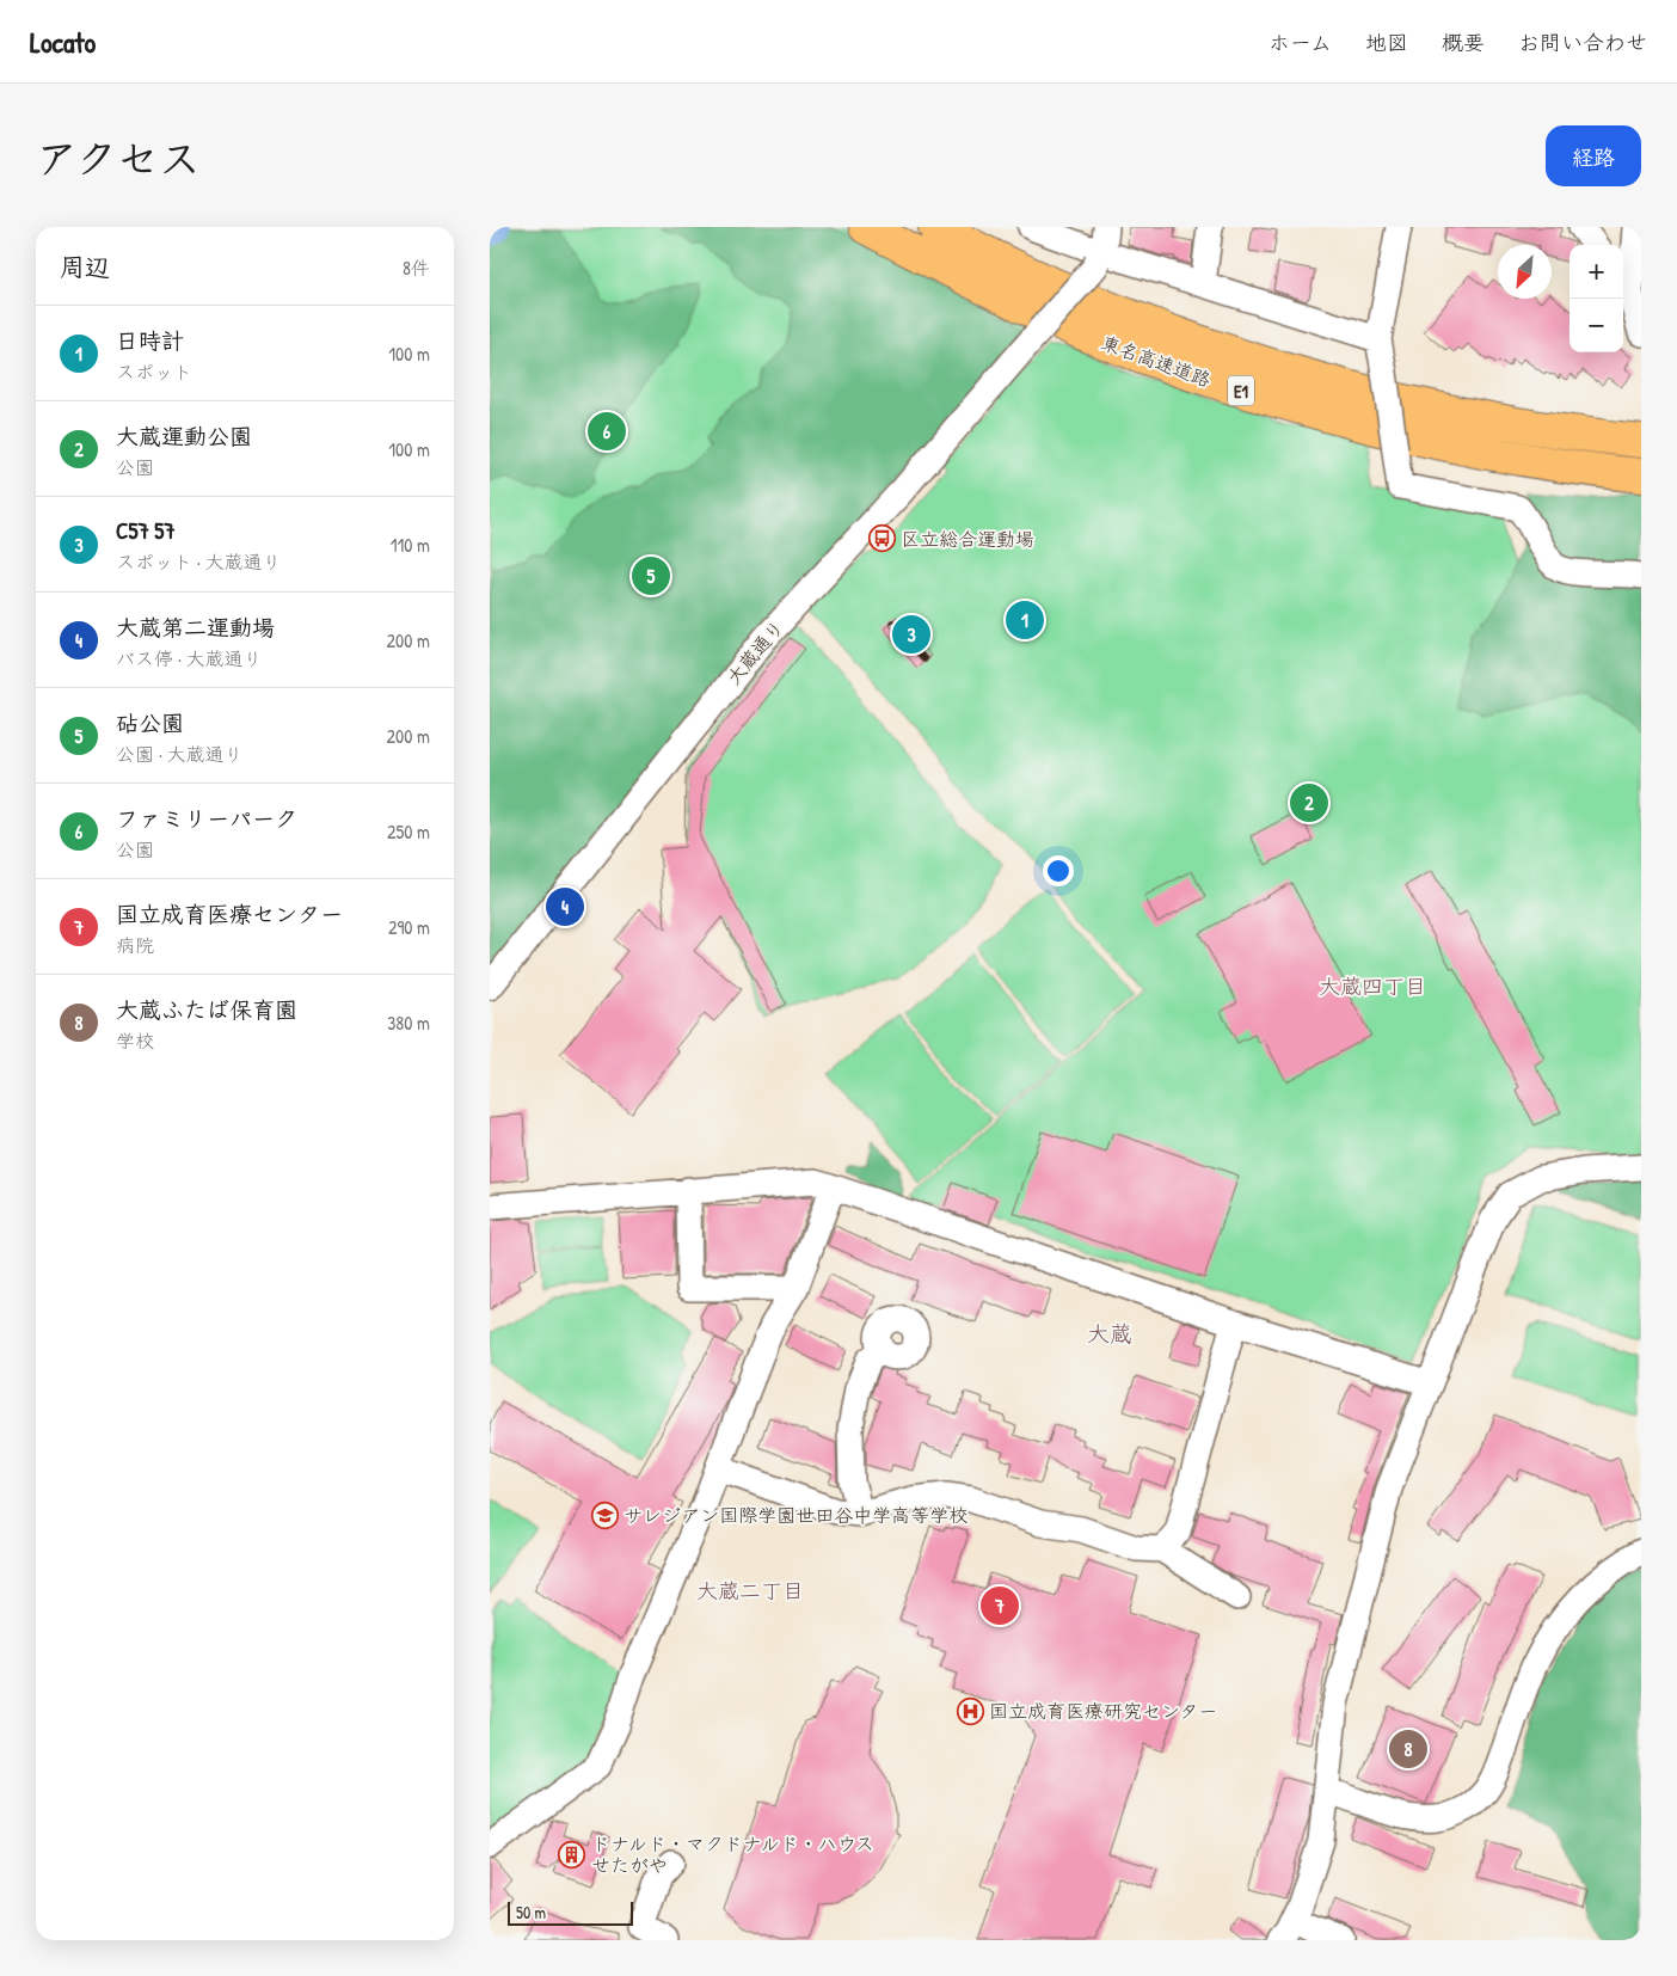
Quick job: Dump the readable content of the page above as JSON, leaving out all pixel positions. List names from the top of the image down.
{
  "streets": {
    "highway": ["東名高速道路", "E1"],
    "street": ["大蔵通り"]
  },
  "districts": ["大蔵四丁目", "大蔵", "大蔵二丁目"],
  "places": {
    "bus stop": ["区立総合運動場"],
    "school or university": ["サレジアン国際学園世田谷中学高等学校"],
    "hospital": ["国立成育医療研究センター"],
    "building": ["ドナルド・マクドナルド・ハウス せたがや"]
  },
  "scale_bar": "50 m",
  "north": "bottom left",
  "page": {
    "header": "Locato",
    "nav": [
      "ホーム",
      "地図",
      "概要",
      "お問い合わせ"
    ],
    "title": "アクセス",
    "buttons": "経路",
    "heading": ["周辺", "8件"],
    "map_buttons": ["+", "−"],
    "list": [
      {
        "mark": "1",
        "name": "日時計",
        "note": "スポット",
        "value": "100 m"
      },
      {
        "mark": "2",
        "name": "大蔵運動公園",
        "note": "公園",
        "value": "100 m"
      },
      {
        "mark": "3",
        "name": "C57 57",
        "note": "スポット · 大蔵通り",
        "value": "110 m"
      },
      {
        "mark": "4",
        "name": "大蔵第二運動場",
        "note": "バス停 · 大蔵通り",
        "value": "200 m"
      },
      {
        "mark": "5",
        "name": "砧公園",
        "note": "公園 · 大蔵通り",
        "value": "200 m"
      },
      {
        "mark": "6",
        "name": "ファミリーパーク",
        "note": "公園",
        "value": "250 m"
      },
      {
        "mark": "7",
        "name": "国立成育医療センター",
        "note": "病院",
        "value": "290 m"
      },
      {
        "mark": "8",
        "name": "大蔵ふたば保育園",
        "note": "学校",
        "value": "380 m"
      }
    ],
    "pins": [
      "6",
      "5",
      "1",
      "3",
      "2",
      "4",
      "7",
      "8"
    ],
    "scale": "50 m"
  }
}
